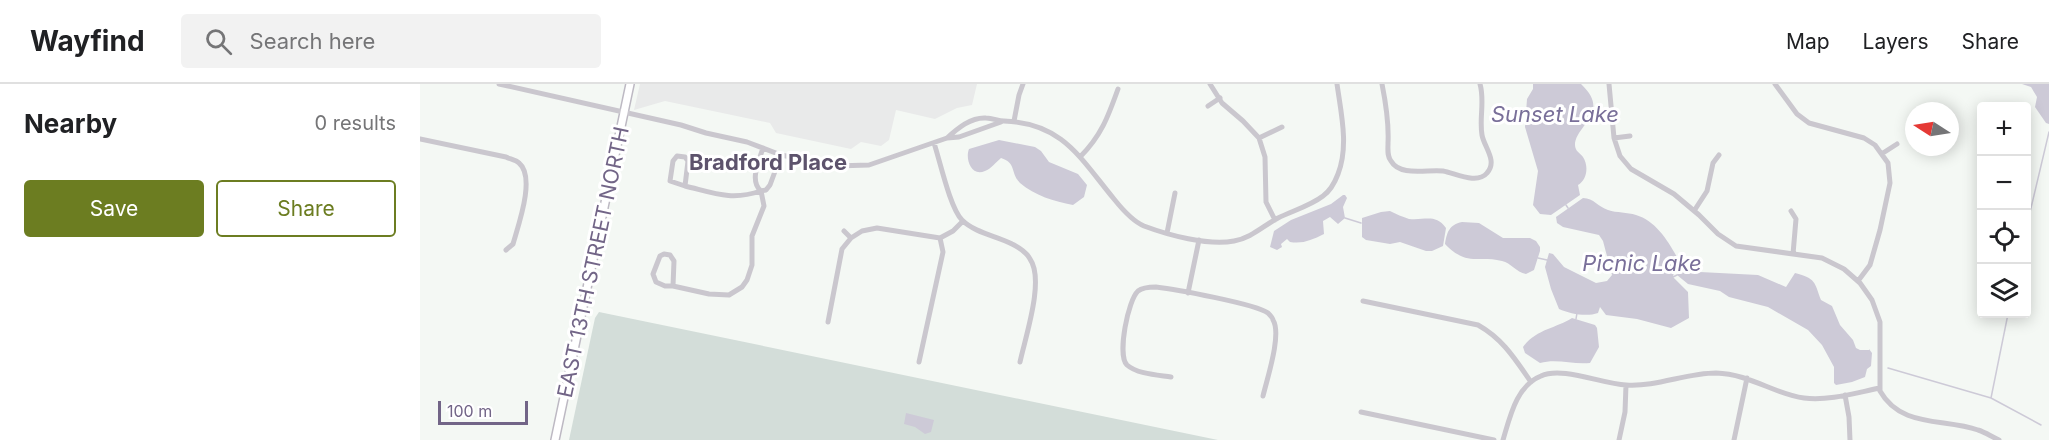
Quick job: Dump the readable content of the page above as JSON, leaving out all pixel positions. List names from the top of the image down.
{
  "streets": {
    "main road": ["EAST 13TH STREET NORTH"]
  },
  "districts": ["Bradford Place"],
  "water": ["Sunset Lake", "Picnic Lake"],
  "scale_bar": "100 m",
  "north": "left",
  "page": {
    "header": "Wayfind",
    "search": "Search here",
    "nav": ["Map", "Layers", "Share"],
    "heading": ["Nearby", "0 results"],
    "map_buttons": ["+", "−"],
    "buttons": ["Save", "Share"],
    "scale": "100 m"
  }
}
